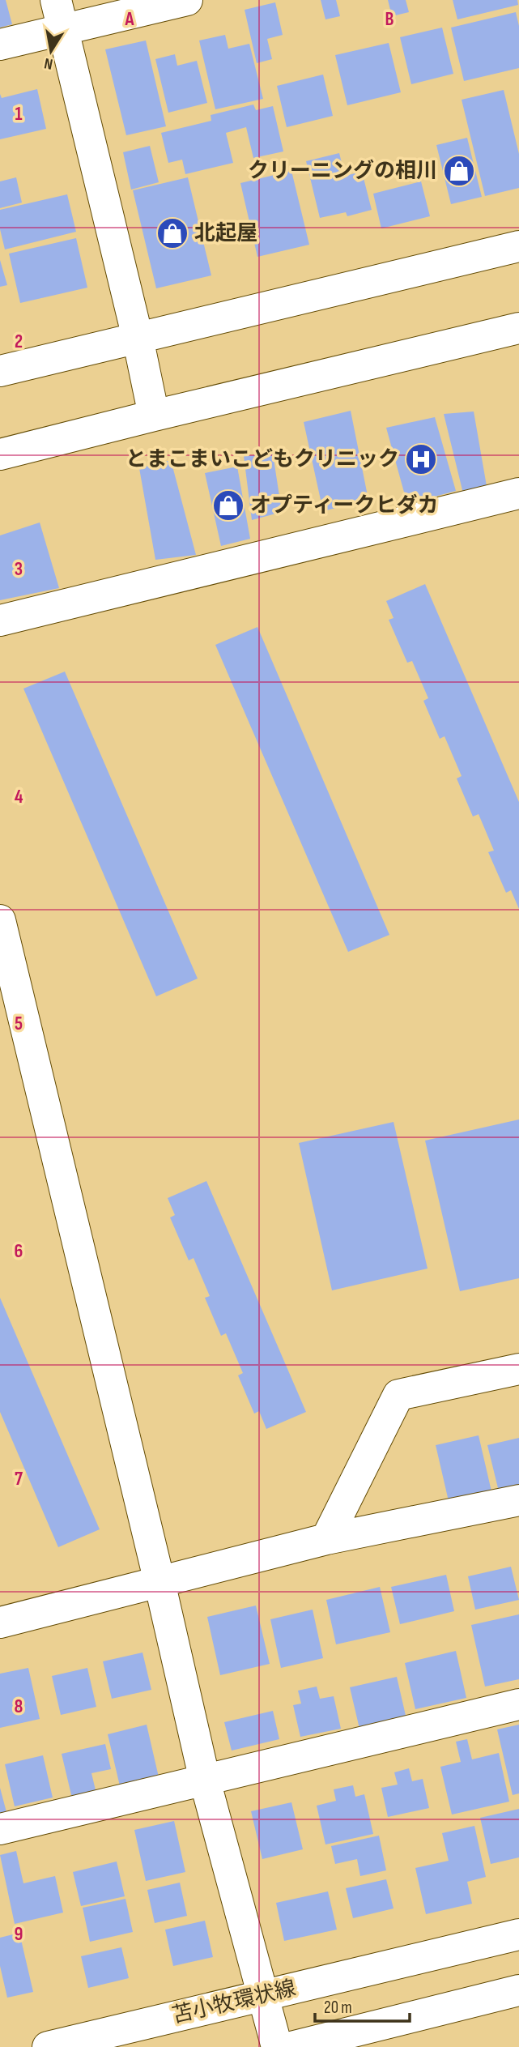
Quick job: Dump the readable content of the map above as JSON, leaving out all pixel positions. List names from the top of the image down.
{
  "streets": {
    "street": ["苫小牧環状線"]
  },
  "places": {
    "shop": ["クリーニングの相川", "北起屋", "オプティークヒダカ"],
    "hospital": ["とまこまいこどもクリニック"]
  },
  "scale_bar": "20 m",
  "north": "bottom",
  "grid": {
    "columns": ["A", "B"],
    "rows": [
      "1",
      "2",
      "3",
      "4",
      "5",
      "6",
      "7",
      "8",
      "9"
    ]
  }
}
